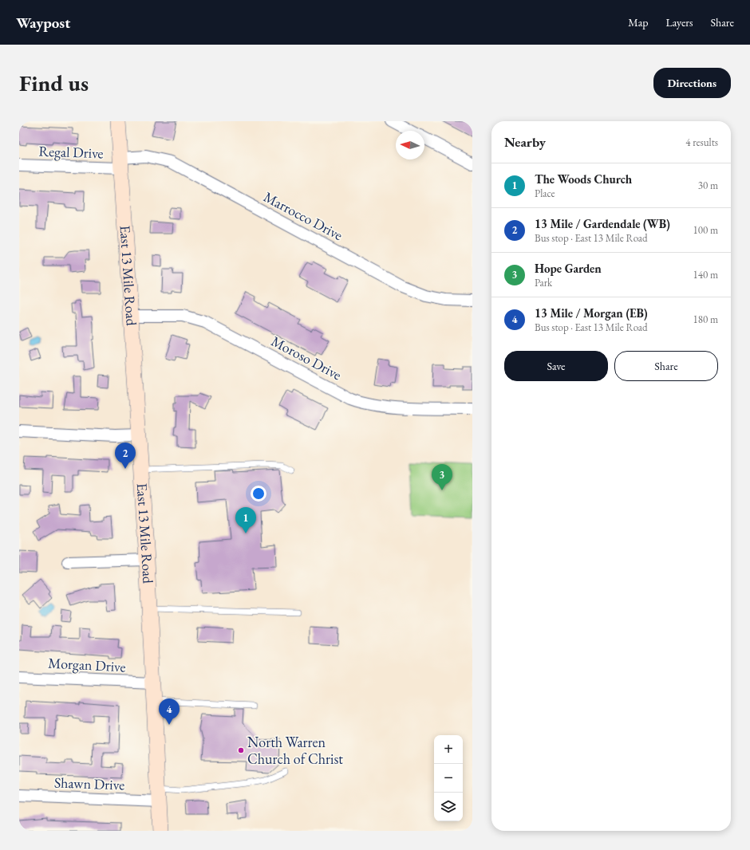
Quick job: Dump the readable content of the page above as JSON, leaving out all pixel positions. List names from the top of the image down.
{
  "streets": {
    "main road": ["East 13 Mile Road"],
    "street": [
      "Regal Drive",
      "Marrocco Drive",
      "Moroso Drive",
      "Morgan Drive",
      "Shawn Drive"
    ]
  },
  "crossings": [
    ["Regal Drive", "Marrocco Drive"],
    ["Regal Drive", "East 13 Mile Road"],
    ["Marrocco Drive", "East 13 Mile Road"],
    ["East 13 Mile Road", "Moroso Drive"],
    ["East 13 Mile Road", "Morgan Drive"],
    ["East 13 Mile Road", "Shawn Drive"]
  ],
  "places": ["North Warren Church of Christ"],
  "north": "left",
  "page": {
    "header": "Waypost",
    "nav": ["Map", "Layers", "Share"],
    "buttons": [
      "Directions",
      ["Save", "Share"]
    ],
    "title": "Find us",
    "heading": ["Nearby", "4 results"],
    "list": [
      {
        "mark": "1",
        "name": "The Woods Church",
        "note": "Place",
        "value": "30 m"
      },
      {
        "mark": "2",
        "name": "13 Mile / Gardendale (WB)",
        "note": "Bus stop · East 13 Mile Road",
        "value": "100 m"
      },
      {
        "mark": "3",
        "name": "Hope Garden",
        "note": "Park",
        "value": "140 m"
      },
      {
        "mark": "4",
        "name": "13 Mile / Morgan (EB)",
        "note": "Bus stop · East 13 Mile Road",
        "value": "180 m"
      }
    ],
    "pins": [
      "2",
      "3",
      "1",
      "4"
    ],
    "map_buttons": ["+", "−"]
  }
}
